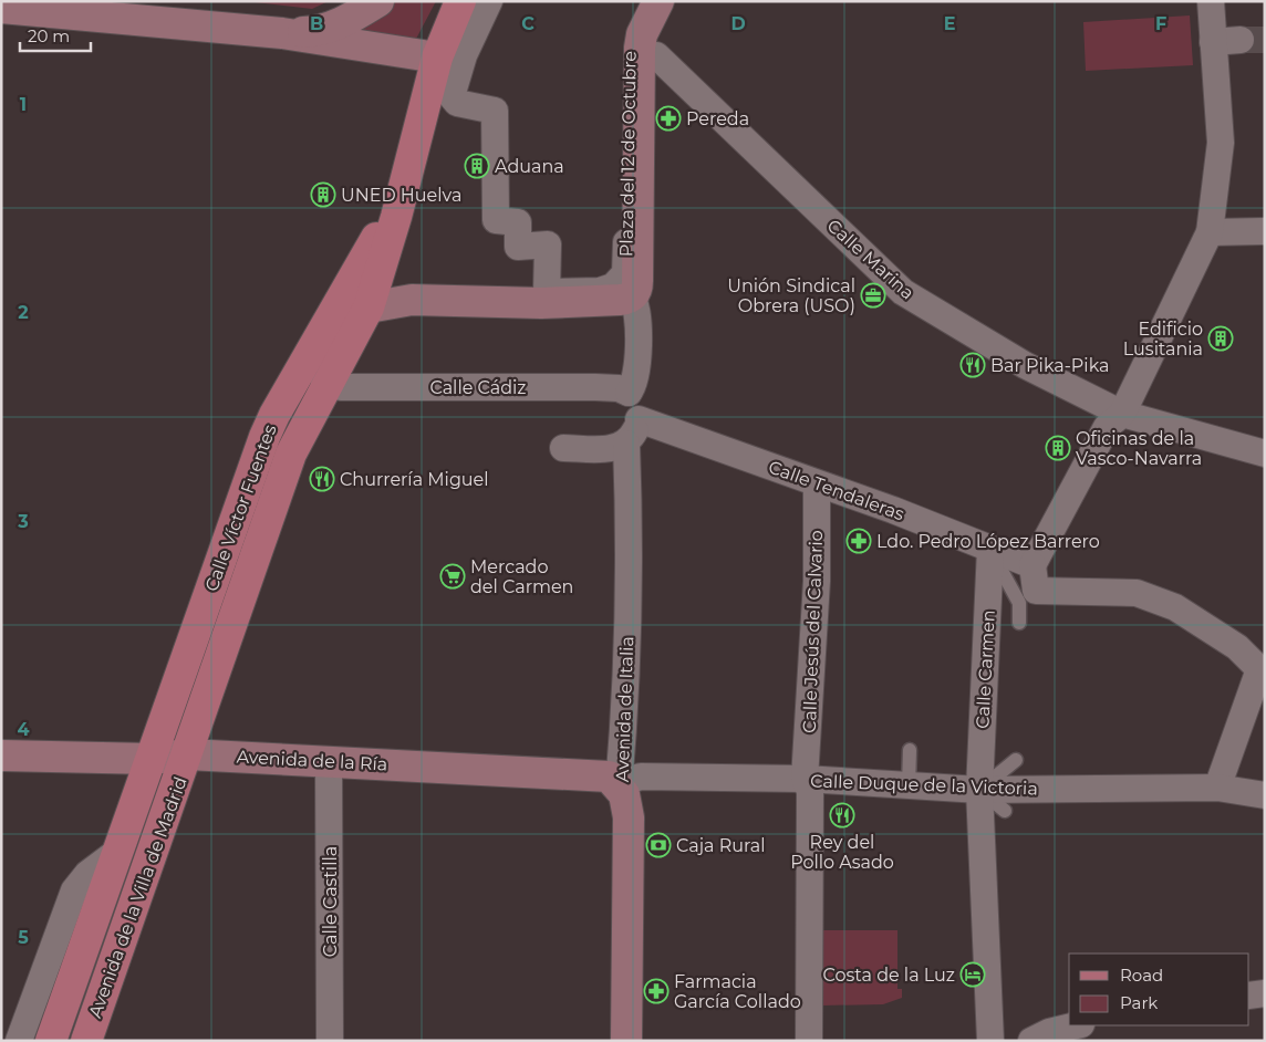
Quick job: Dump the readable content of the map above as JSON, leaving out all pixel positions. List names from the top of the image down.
{
  "streets": {
    "main road": [
      "Calle Víctor Fuentes",
      "Avenida de Italia",
      "Avenida de la Ría",
      "Avenida de la Villa de Madrid"
    ],
    "street": [
      "Plaza del 12 de Octubre",
      "Calle Marina",
      "Calle Cádiz",
      "Calle Tendaleras",
      "Calle Jesús del Calvario",
      "Calle Carmen",
      "Calle Duque de la Victoria",
      "Calle Castilla"
    ]
  },
  "crossings": [
    ["Calle Cádiz", "Calle Víctor Fuentes"],
    ["Calle Tendaleras", "Calle Jesús del Calvario"],
    ["Calle Tendaleras", "Calle Carmen"],
    ["Calle Víctor Fuentes", "Avenida de la Ría"],
    ["Calle Víctor Fuentes", "Avenida de la Villa de Madrid"],
    ["Calle Jesús del Calvario", "Calle Duque de la Victoria"],
    ["Calle Carmen", "Calle Duque de la Victoria"],
    ["Avenida de Italia", "Avenida de la Ría"],
    ["Avenida de Italia", "Calle Duque de la Victoria"],
    ["Avenida de la Ría", "Calle Duque de la Victoria"],
    ["Avenida de la Ría", "Avenida de la Villa de Madrid"],
    ["Avenida de la Ría", "Calle Castilla"]
  ],
  "places": {
    "pharmacy": ["Pereda", "Ldo. Pedro López Barrero", "Farmacia García Collado"],
    "building": [
      "Aduana",
      "UNED Huelva",
      "Edificio Lusitania",
      "Oficinas de la Vasco-Navarra"
    ],
    "office": ["Unión Sindical Obrera (USO)"],
    "restaurant": ["Bar Pika-Pika", "Churrería Miguel", "Rey del Pollo Asado"],
    "supermarket": ["Mercado del Carmen"],
    "bank": ["Caja Rural"],
    "hotel": ["Costa de la Luz"]
  },
  "legend": ["Road", "Park"],
  "scale_bar": "20 m",
  "grid": {
    "columns": [
      "B",
      "C",
      "D",
      "E",
      "F"
    ],
    "rows": [
      "1",
      "2",
      "3",
      "4",
      "5"
    ]
  }
}
